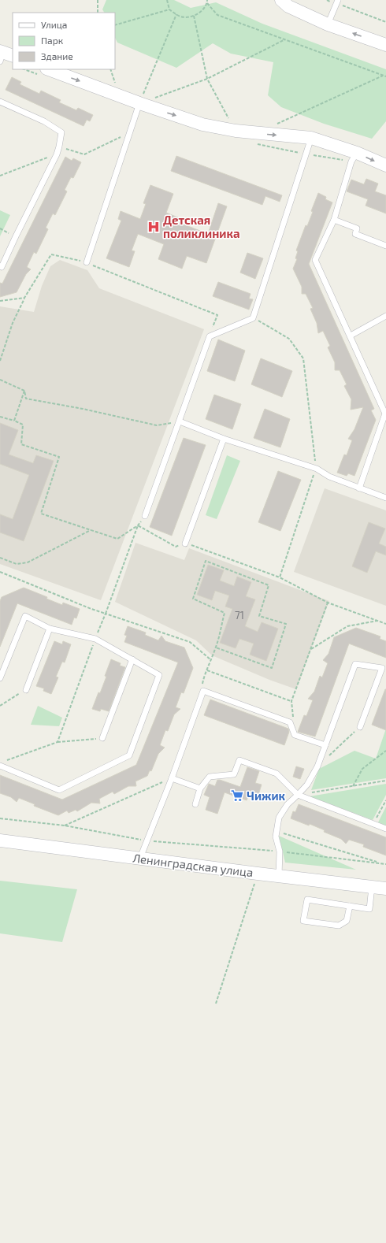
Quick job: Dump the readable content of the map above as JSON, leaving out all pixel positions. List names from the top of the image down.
{
  "streets": {
    "street": ["Ленинградская улица"]
  },
  "places": {
    "hospital": ["Детская поликлиника"],
    "supermarket": ["Чижик"]
  },
  "house_numbers": ["71"],
  "legend": ["Улица", "Парк", "Здание"]
}
